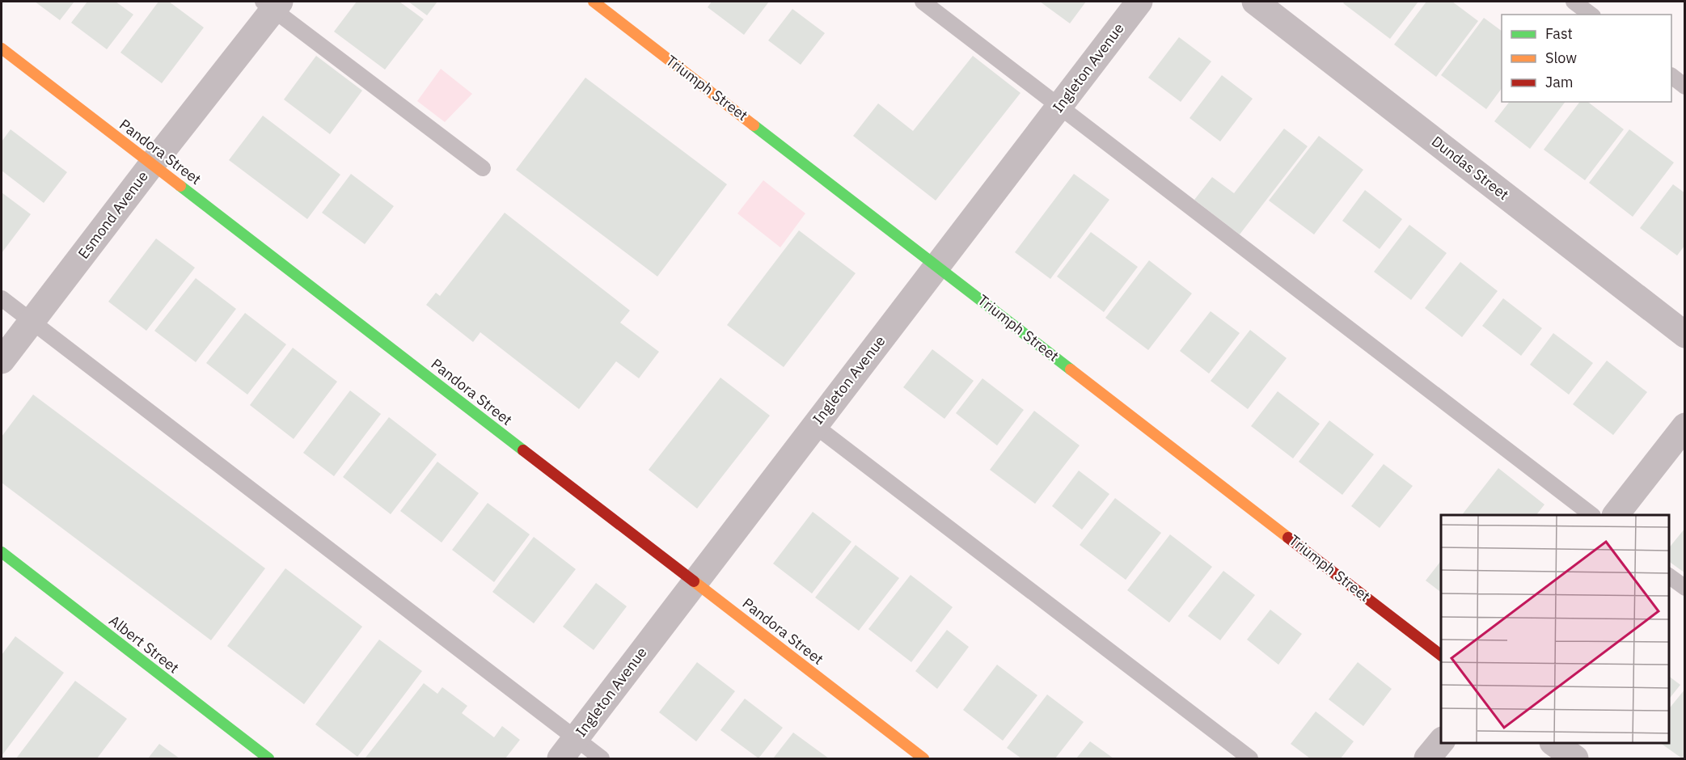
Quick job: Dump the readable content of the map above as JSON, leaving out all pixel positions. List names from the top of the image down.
{
  "streets": {
    "street": [
      "Ingleton Avenue",
      "Triumph Street",
      "Pandora Street",
      "Dundas Street",
      "Esmond Avenue",
      "Albert Street"
    ]
  },
  "crossings": [
    ["Ingleton Avenue", "Triumph Street"],
    ["Ingleton Avenue", "Pandora Street"],
    ["Pandora Street", "Esmond Avenue"]
  ],
  "legend": ["Fast", "Slow", "Jam"]
}
